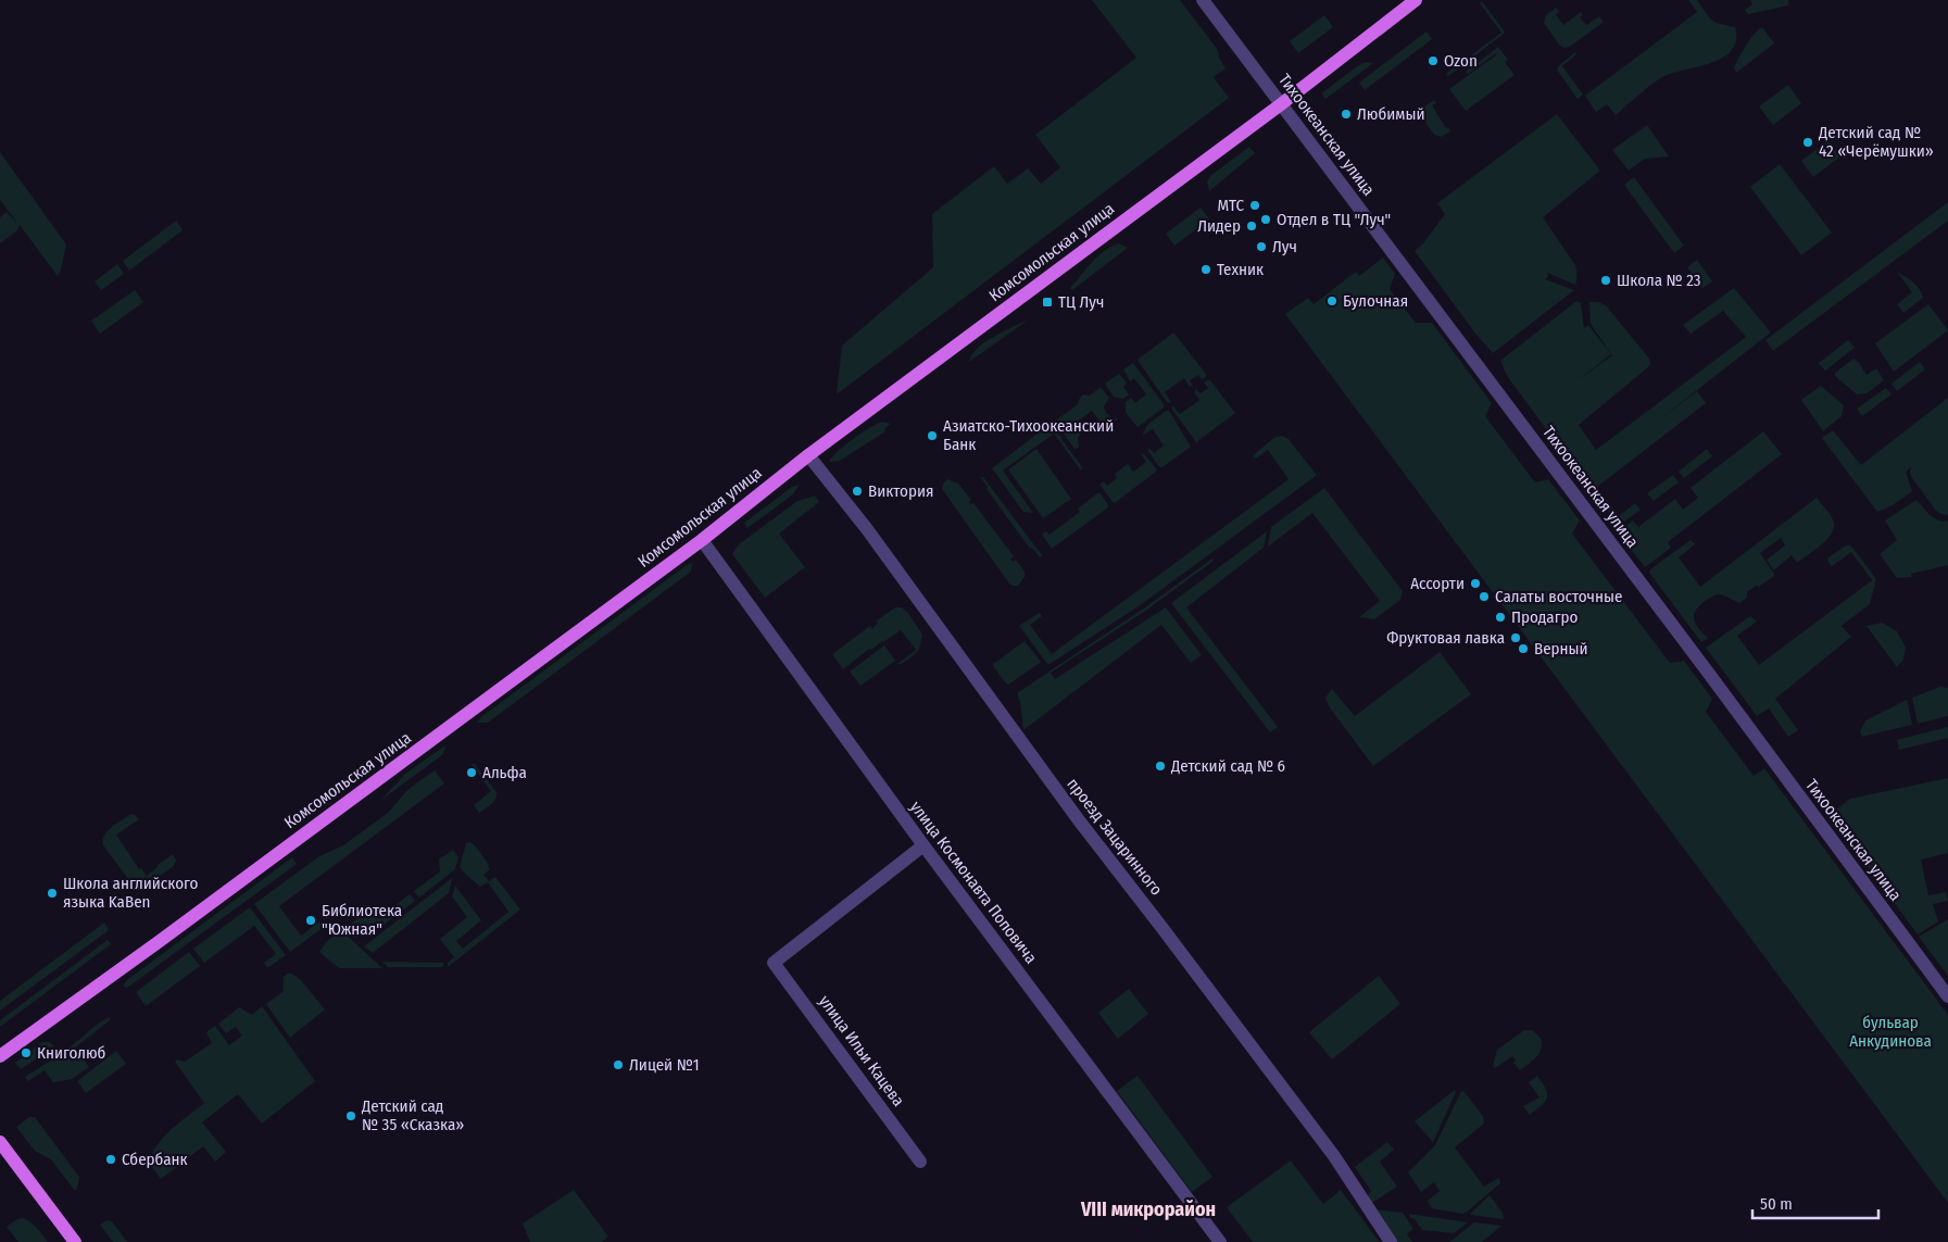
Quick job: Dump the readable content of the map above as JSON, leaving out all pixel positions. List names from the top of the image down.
{
  "streets": {
    "main road": ["Комсомольская улица"],
    "street": [
      "Тихоокеанская улица",
      "проезд Зацаринного",
      "улица Космонавта Поповича",
      "улица Ильи Кацева"
    ]
  },
  "crossings": [
    ["Тихоокеанская улица", "Комсомольская улица"],
    ["Комсомольская улица", "проезд Зацаринного"],
    ["Комсомольская улица", "улица Космонавта Поповича"],
    ["улица Космонавта Поповича", "улица Ильи Кацева"]
  ],
  "districts": ["VIII микрорайон"],
  "parks": ["бульвар Анкудинова"],
  "places": {
    "other": [
      "Ozon",
      "Любимый",
      "Детский сад № 42 «Черёмушки»",
      "МТС",
      "Отдел в ТЦ \"Луч\"",
      "Лидер",
      "Луч",
      "Техник",
      "Школа № 23",
      "Булочная",
      "Азиатско-Тихоокеанский Банк",
      "Виктория",
      "Ассорти",
      "Салаты восточные",
      "Продагро",
      "Фруктовая лавка",
      "Верный",
      "Детский сад № 6",
      "Альфа",
      "Школа английского языка KaBen",
      "Библиотека \"Южная\"",
      "Книголюб",
      "Лицей №1",
      "Детский сад № 35 «Сказка»",
      "Сбербанк"
    ],
    "transit": ["ТЦ Луч"]
  },
  "scale_bar": "50 m"
}
